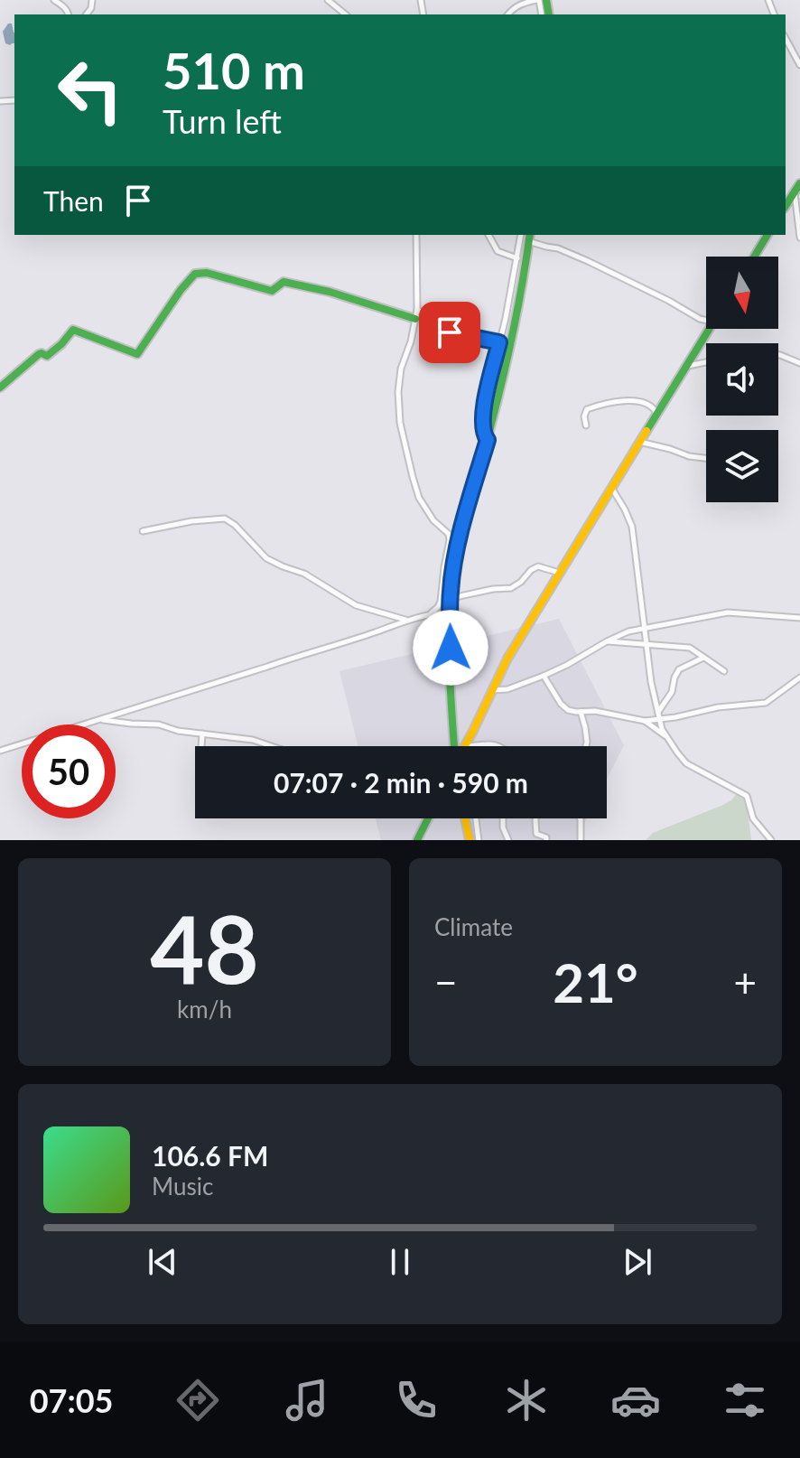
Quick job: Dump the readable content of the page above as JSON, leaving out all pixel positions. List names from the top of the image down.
{
  "north": "bottom",
  "page": {
    "turn": ["510 m", "Turn left"],
    "then": "Then",
    "limit": "50",
    "trip": "07:07 · 2 min · 590 m",
    "tile": [
      ["48", "km/h"],
      "Climate"
    ],
    "heat": ["−", "21°", "+"],
    "song": ["106.6 FM", "Music"],
    "tabs": "07:05"
  }
}
